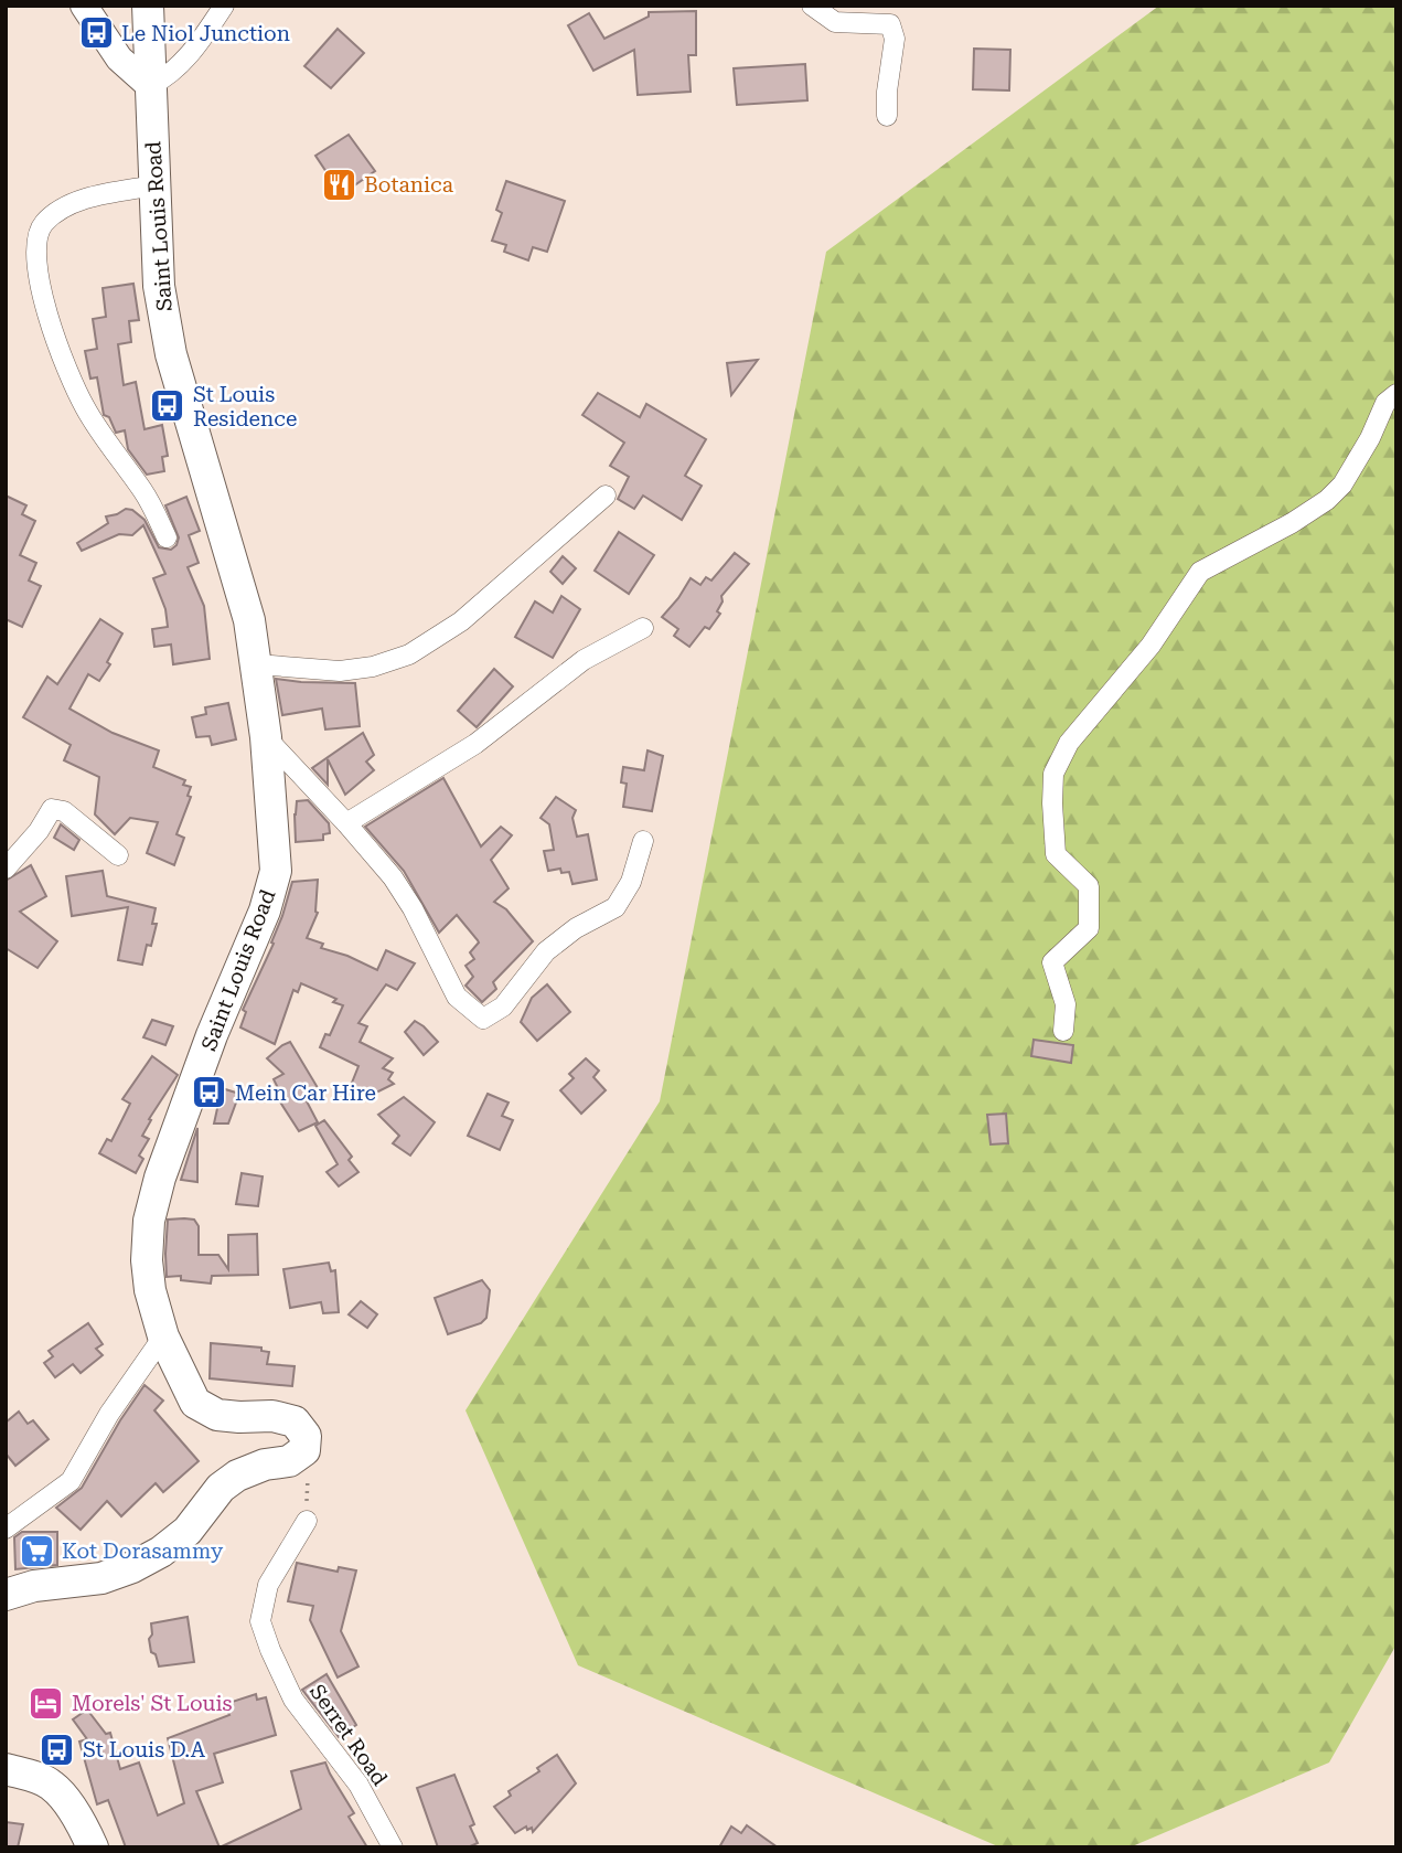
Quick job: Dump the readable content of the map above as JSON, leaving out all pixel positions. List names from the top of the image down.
{
  "streets": {
    "main road": ["Saint Louis Road"],
    "street": ["Serret Road"]
  },
  "places": {
    "bus stop": [
      "Le Niol Junction",
      "St Louis Residence",
      "Mein Car Hire",
      "St Louis D.A"
    ],
    "restaurant": ["Botanica"],
    "supermarket": ["Kot Dorasammy"],
    "hotel": ["Morels' St Louis"]
  }
}
